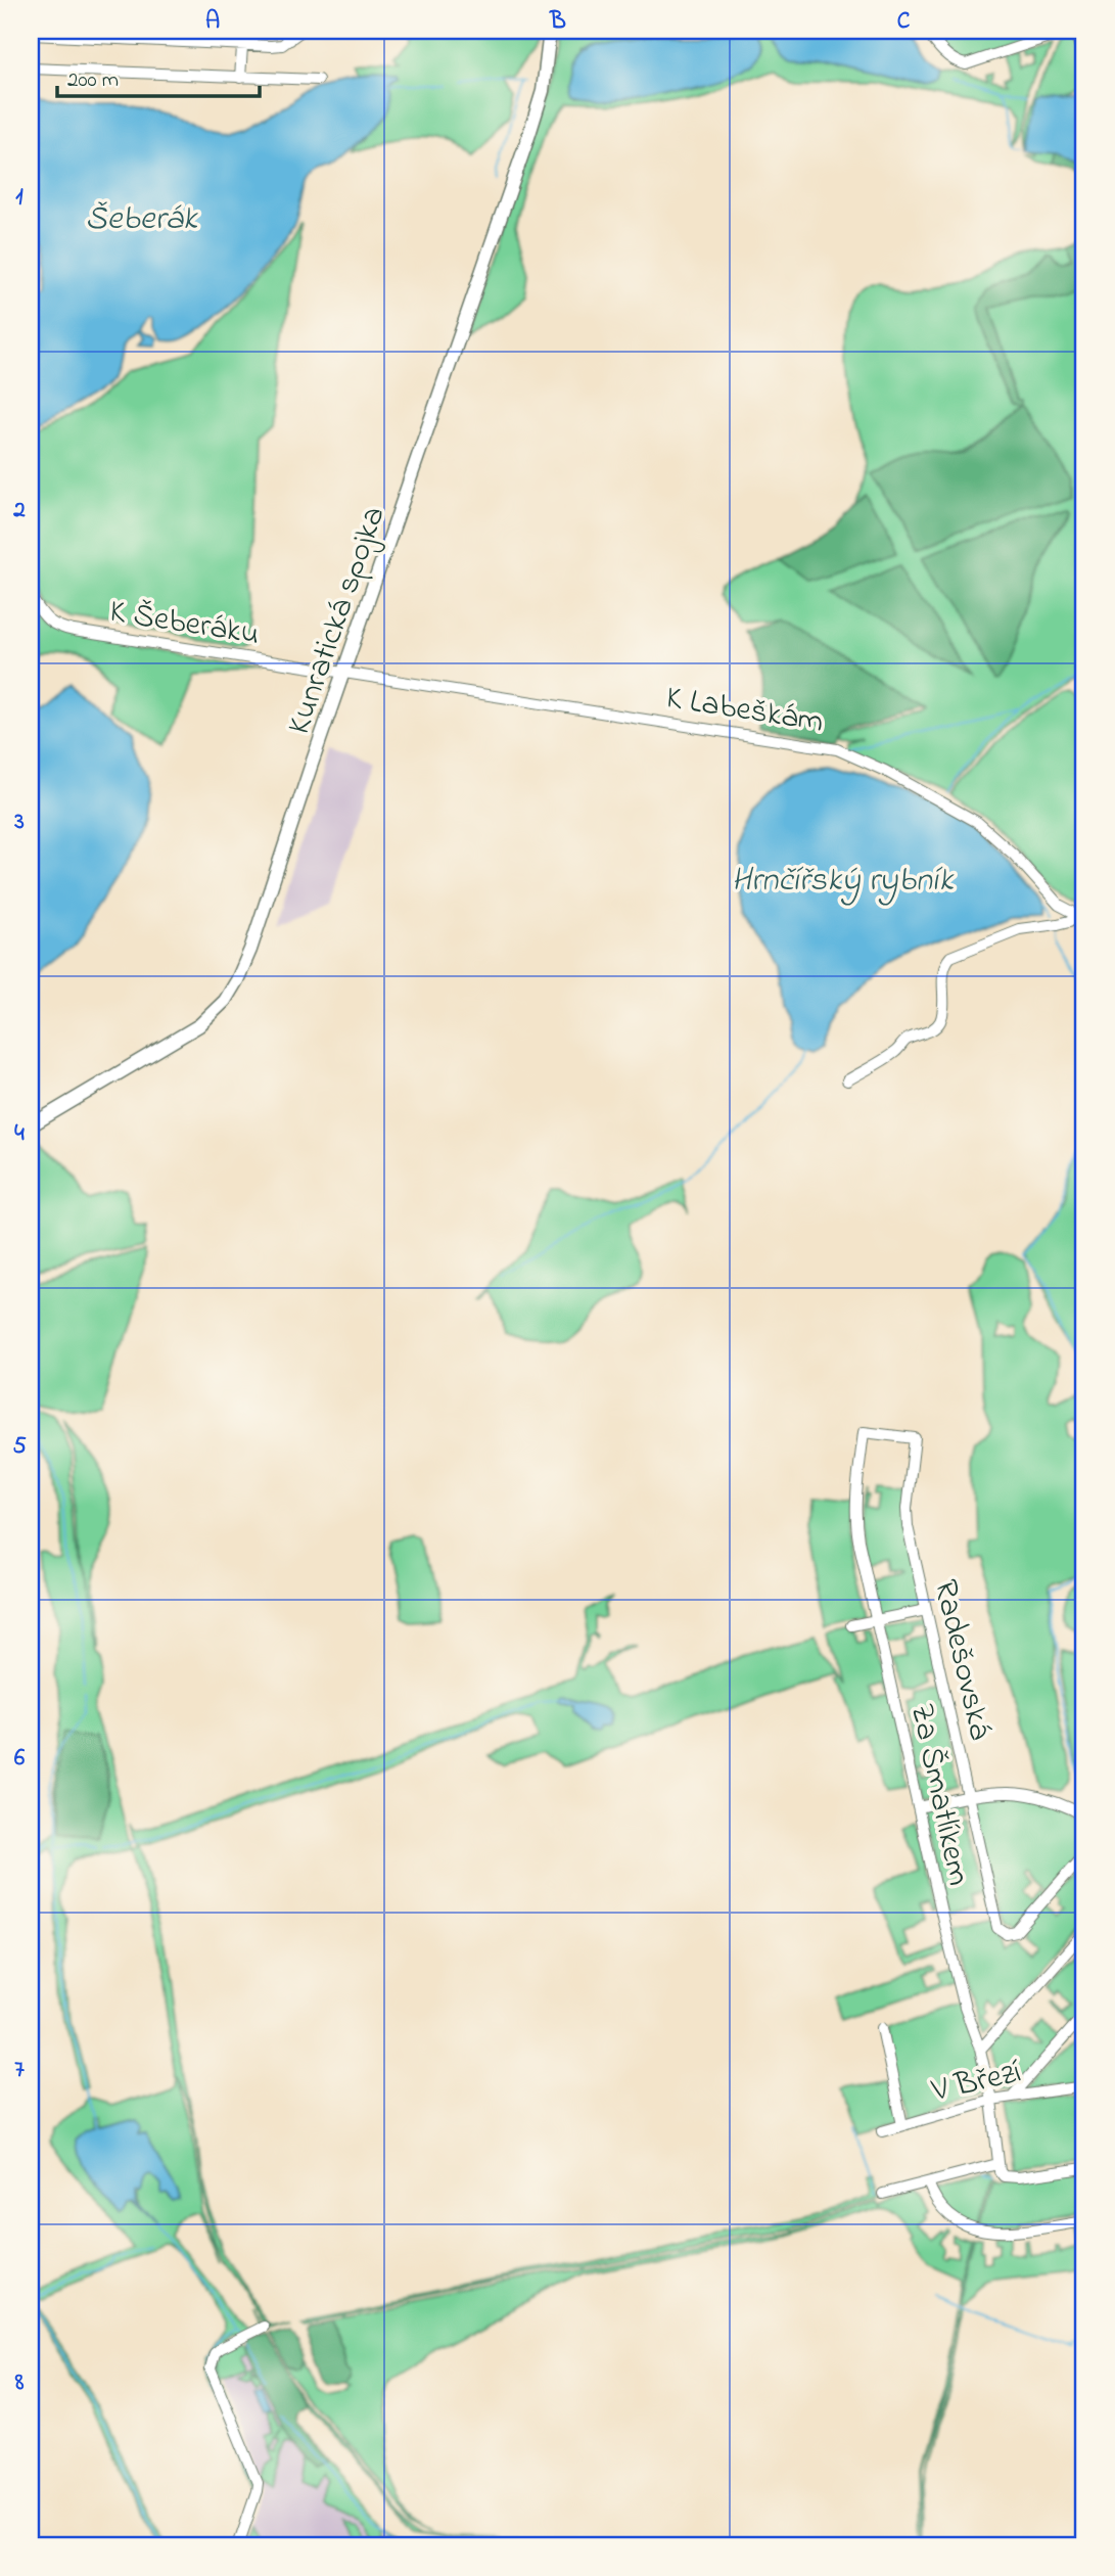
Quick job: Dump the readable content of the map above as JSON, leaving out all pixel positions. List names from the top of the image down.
{
  "streets": {
    "main road": ["Kunratická spojka"],
    "street": [
      "K Šeberáku",
      "K Labeškám",
      "Radešovská",
      "Za Šmatlíkem",
      "V Březí"
    ]
  },
  "crossings": [
    ["Kunratická spojka", "K Šeberáku"],
    ["Kunratická spojka", "K Labeškám"],
    ["K Šeberáku", "K Labeškám"],
    ["Radešovská", "Za Šmatlíkem"],
    ["Za Šmatlíkem", "V Březí"]
  ],
  "water": ["Šeberák", "Hrnčířský rybník"],
  "scale_bar": "200 m",
  "grid": {
    "columns": ["A", "B", "C"],
    "rows": [
      "1",
      "2",
      "3",
      "4",
      "5",
      "6",
      "7",
      "8"
    ]
  }
}
